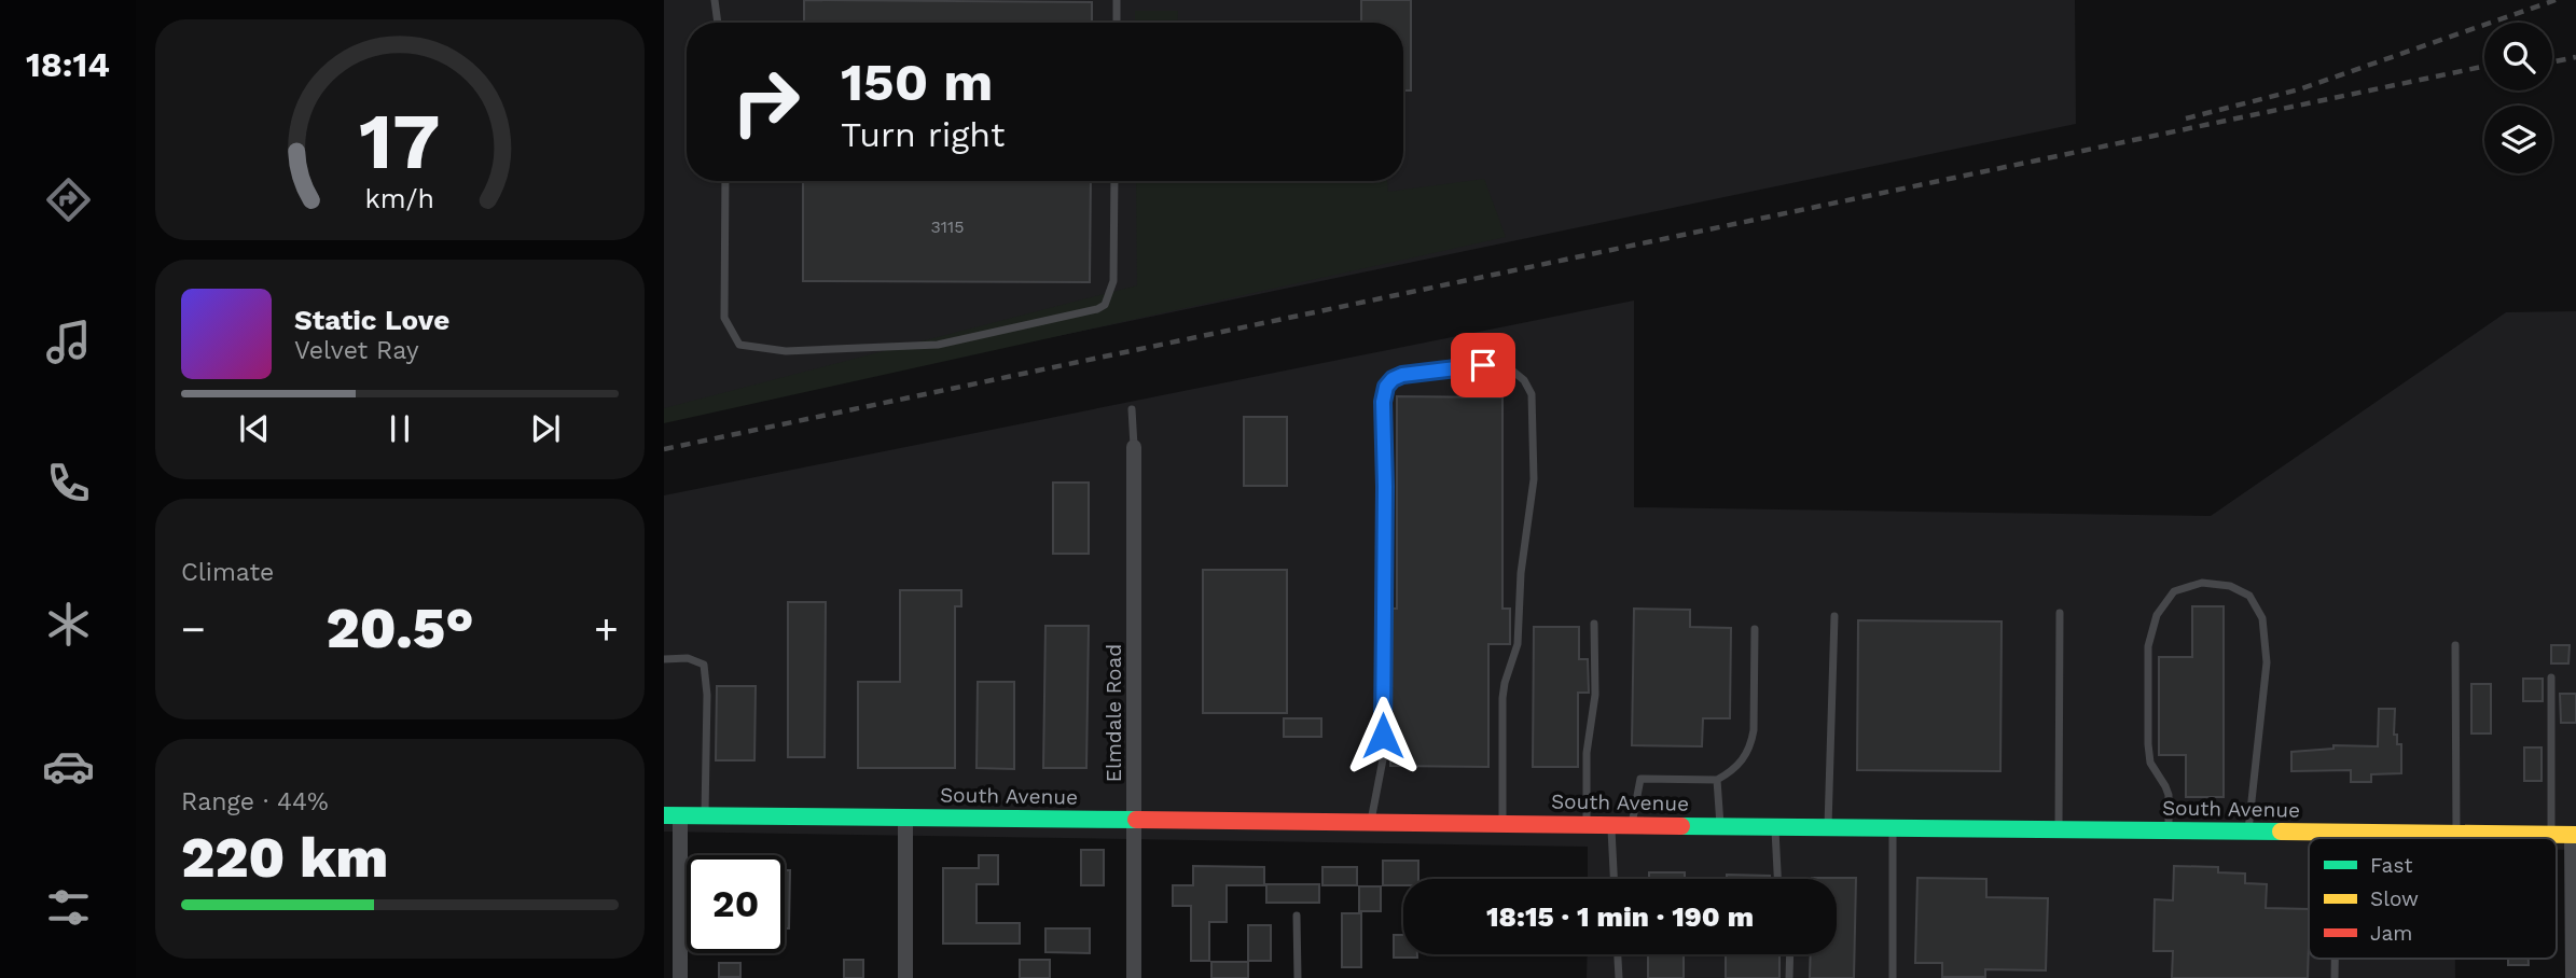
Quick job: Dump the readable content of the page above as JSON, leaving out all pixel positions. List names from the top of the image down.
{
  "streets": {
    "street": ["Elmdale Road", "South Avenue"]
  },
  "crossings": [
    ["Elmdale Road", "South Avenue"]
  ],
  "house_numbers": ["3115"],
  "legend": ["Fast", "Slow", "Jam"],
  "page": {
    "tabs": "18:14",
    "turn": ["150 m", "Turn right"],
    "song": ["Static Love", "Velvet Ray"],
    "tile": [
      "Climate",
      ["Range · 44%", "220 km"]
    ],
    "heat": ["−", "20.5°", "+"],
    "limit": "20",
    "trip": "18:15 · 1 min · 190 m",
    "gauge": ["17", "km/h"]
  }
}
